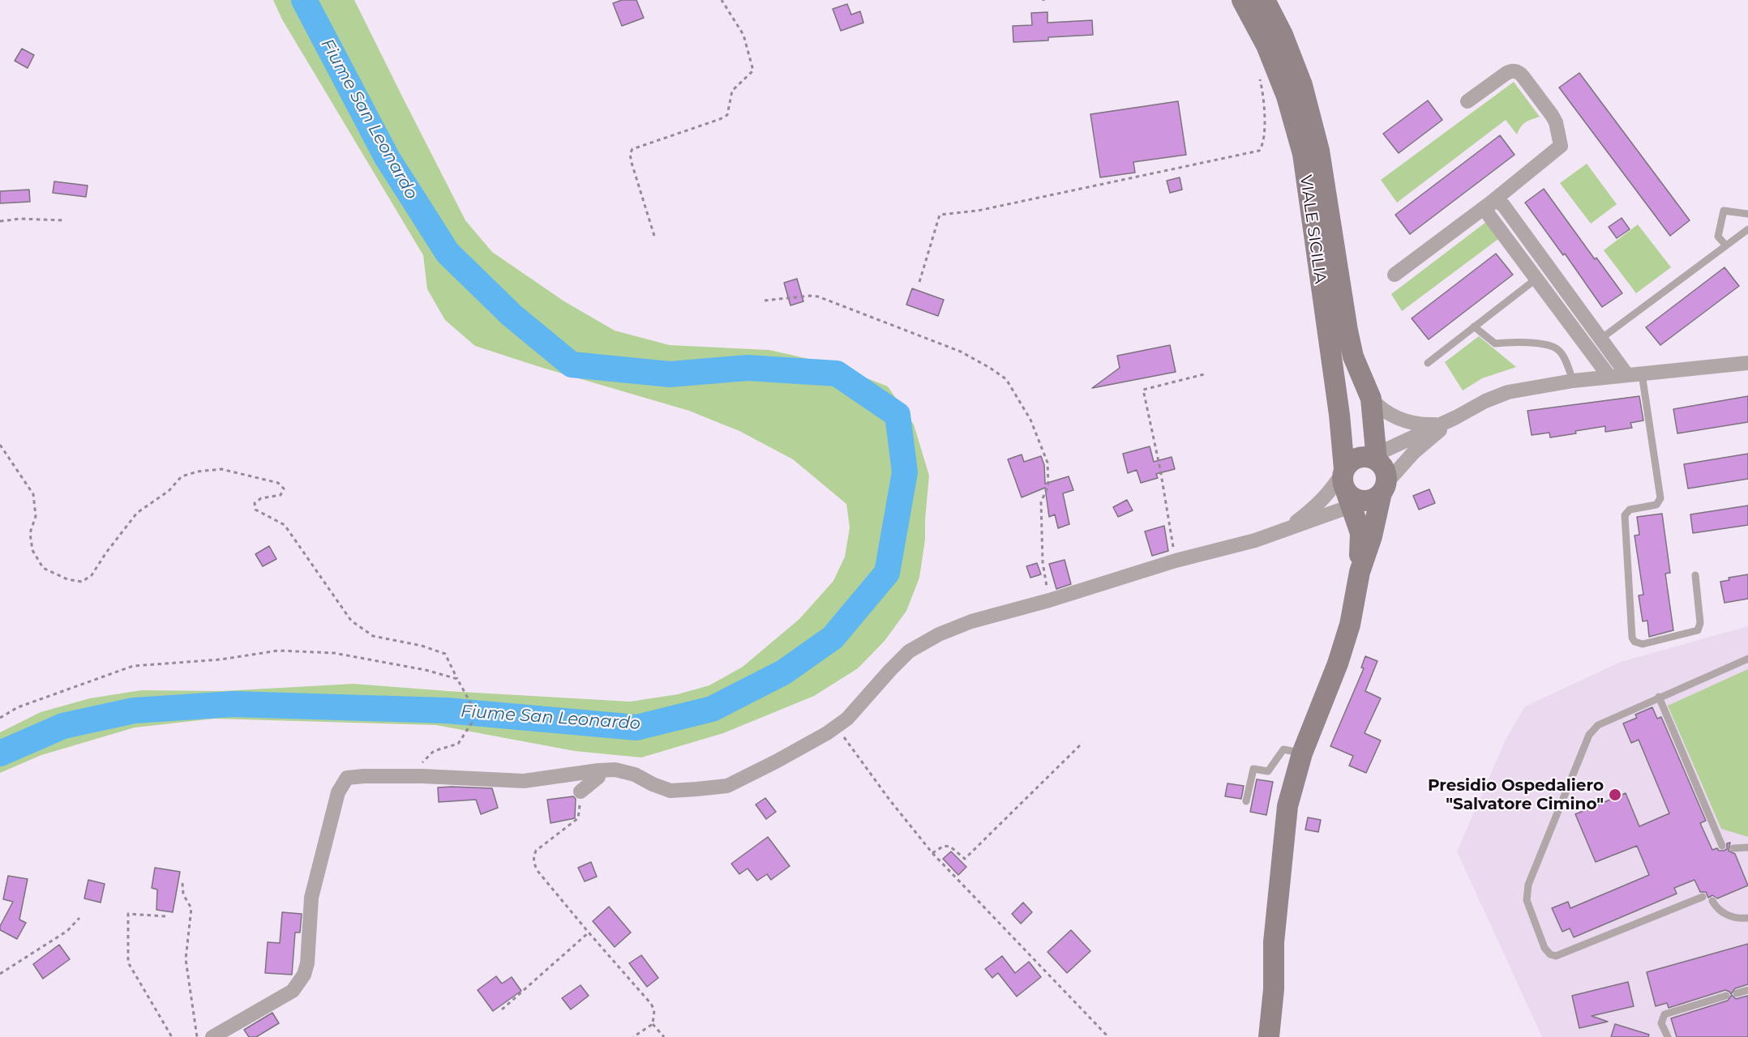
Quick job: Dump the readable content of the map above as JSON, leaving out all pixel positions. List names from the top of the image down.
{
  "streets": {
    "main road": ["VIALE SICILIA"]
  },
  "water": ["Fiume San Leonardo"],
  "places": ["Presidio Ospedaliero \"Salvatore Cimino\""]
}
